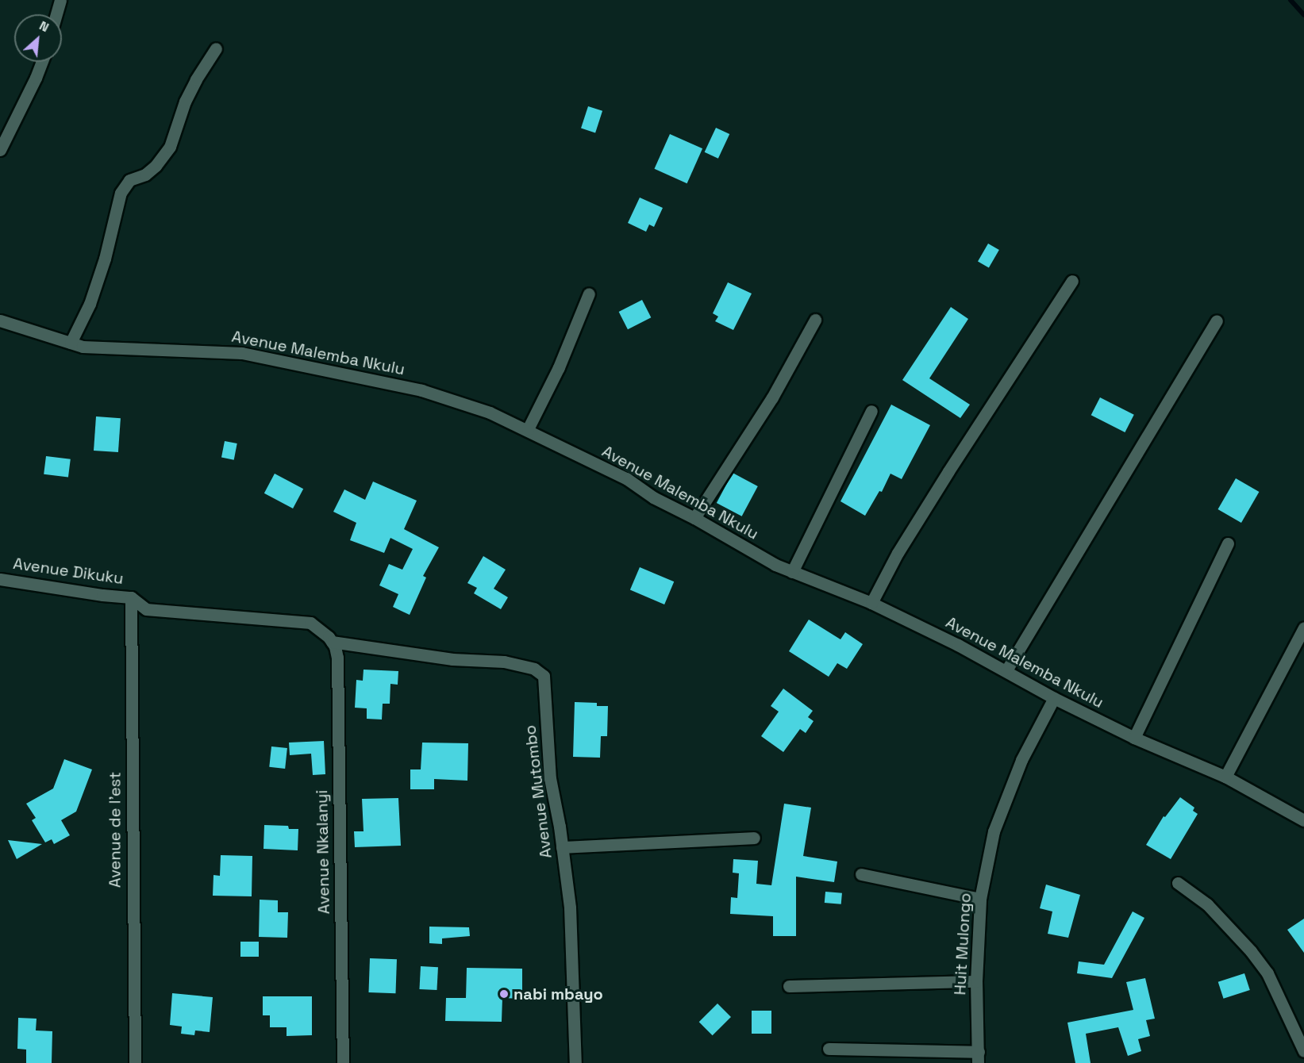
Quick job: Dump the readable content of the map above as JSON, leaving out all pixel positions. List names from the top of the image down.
{
  "streets": {
    "street": [
      "Avenue Malemba Nkulu",
      "Avenue Dikuku",
      "Avenue Mutombo",
      "Avenue de l'est",
      "Avenue Nkalanyi",
      "Huit Mulongo"
    ]
  },
  "crossings": [
    ["Avenue Malemba Nkulu", "Huit Mulongo"],
    ["Avenue Dikuku", "Avenue de l'est"],
    ["Avenue Mutombo", "Avenue Nkalanyi"]
  ],
  "places": ["nabi mbayo"],
  "north": "top right"
}
